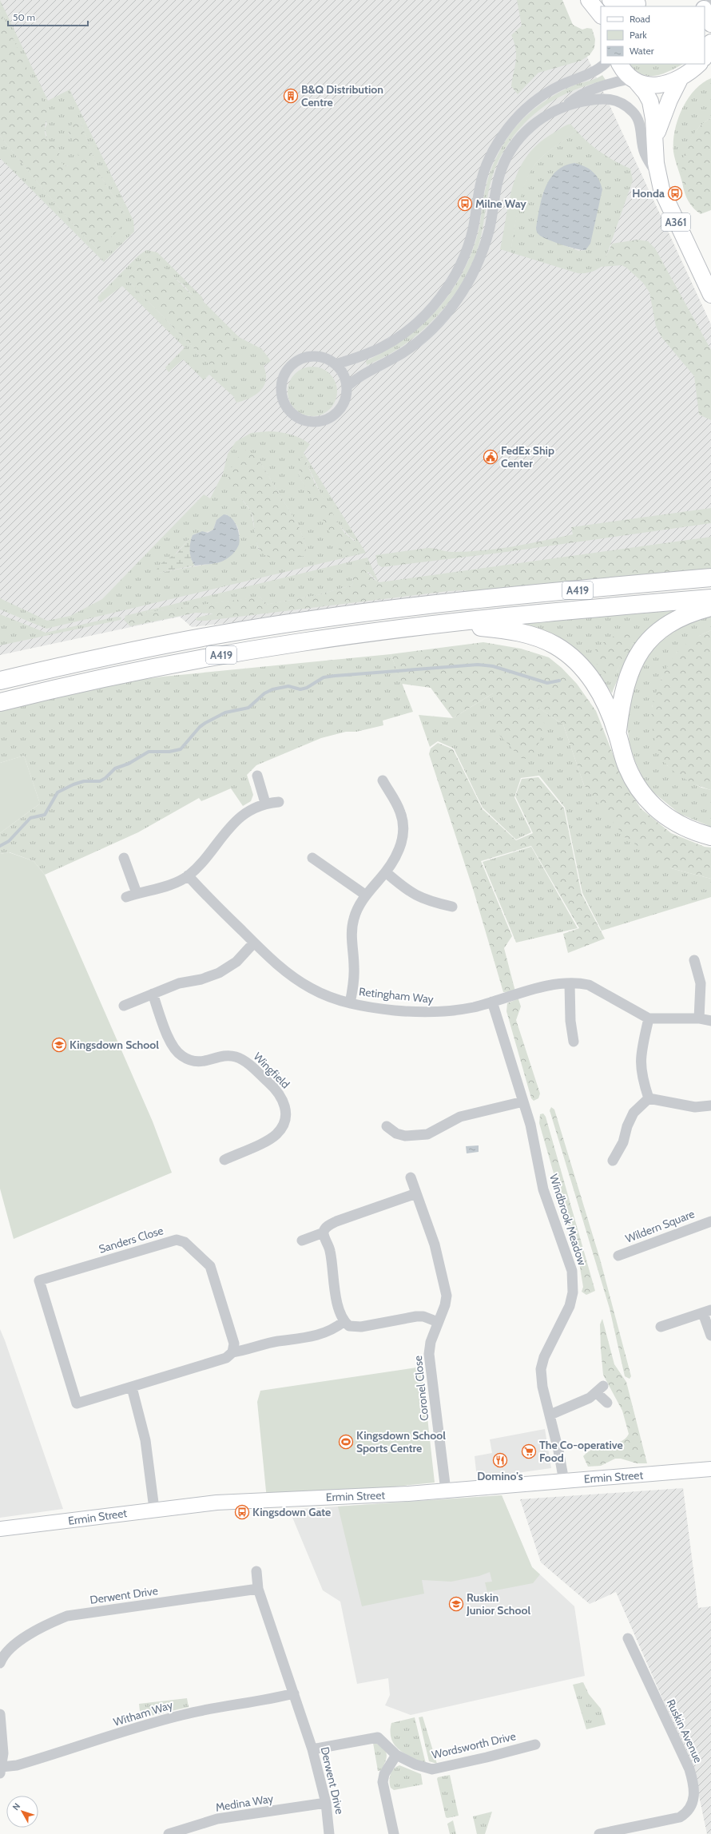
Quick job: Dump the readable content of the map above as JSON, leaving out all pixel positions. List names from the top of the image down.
{
  "streets": {
    "highway": ["A419"],
    "main road": ["A361", "Ermin Street"],
    "street": [
      "Retingham Way",
      "Wingfield",
      "Windbrook Meadow",
      "Wildern Square",
      "Sanders Close",
      "Coronel Close",
      "Derwent Drive",
      "Witham Way",
      "Ruskin Avenue",
      "Wordsworth Drive",
      "Medina Way"
    ]
  },
  "crossings": [
    ["Retingham Way", "Windbrook Meadow"],
    ["Windbrook Meadow", "Ermin Street"],
    ["Coronel Close", "Ermin Street"],
    ["Derwent Drive", "Witham Way"],
    ["Derwent Drive", "Wordsworth Drive"],
    ["Derwent Drive", "Medina Way"]
  ],
  "places": {
    "building": ["B&Q Distribution Centre"],
    "bus stop": ["Honda", "Milne Way", "Kingsdown Gate"],
    "public building": ["FedEx Ship Center"],
    "school or university": ["Kingsdown School", "Ruskin Junior School"],
    "sports": ["Kingsdown School Sports Centre"],
    "supermarket": ["The Co-operative Food"],
    "restaurant": ["Domino's"]
  },
  "legend": ["Road", "Park", "Water"],
  "scale_bar": "50 m",
  "north": "top left"
}
